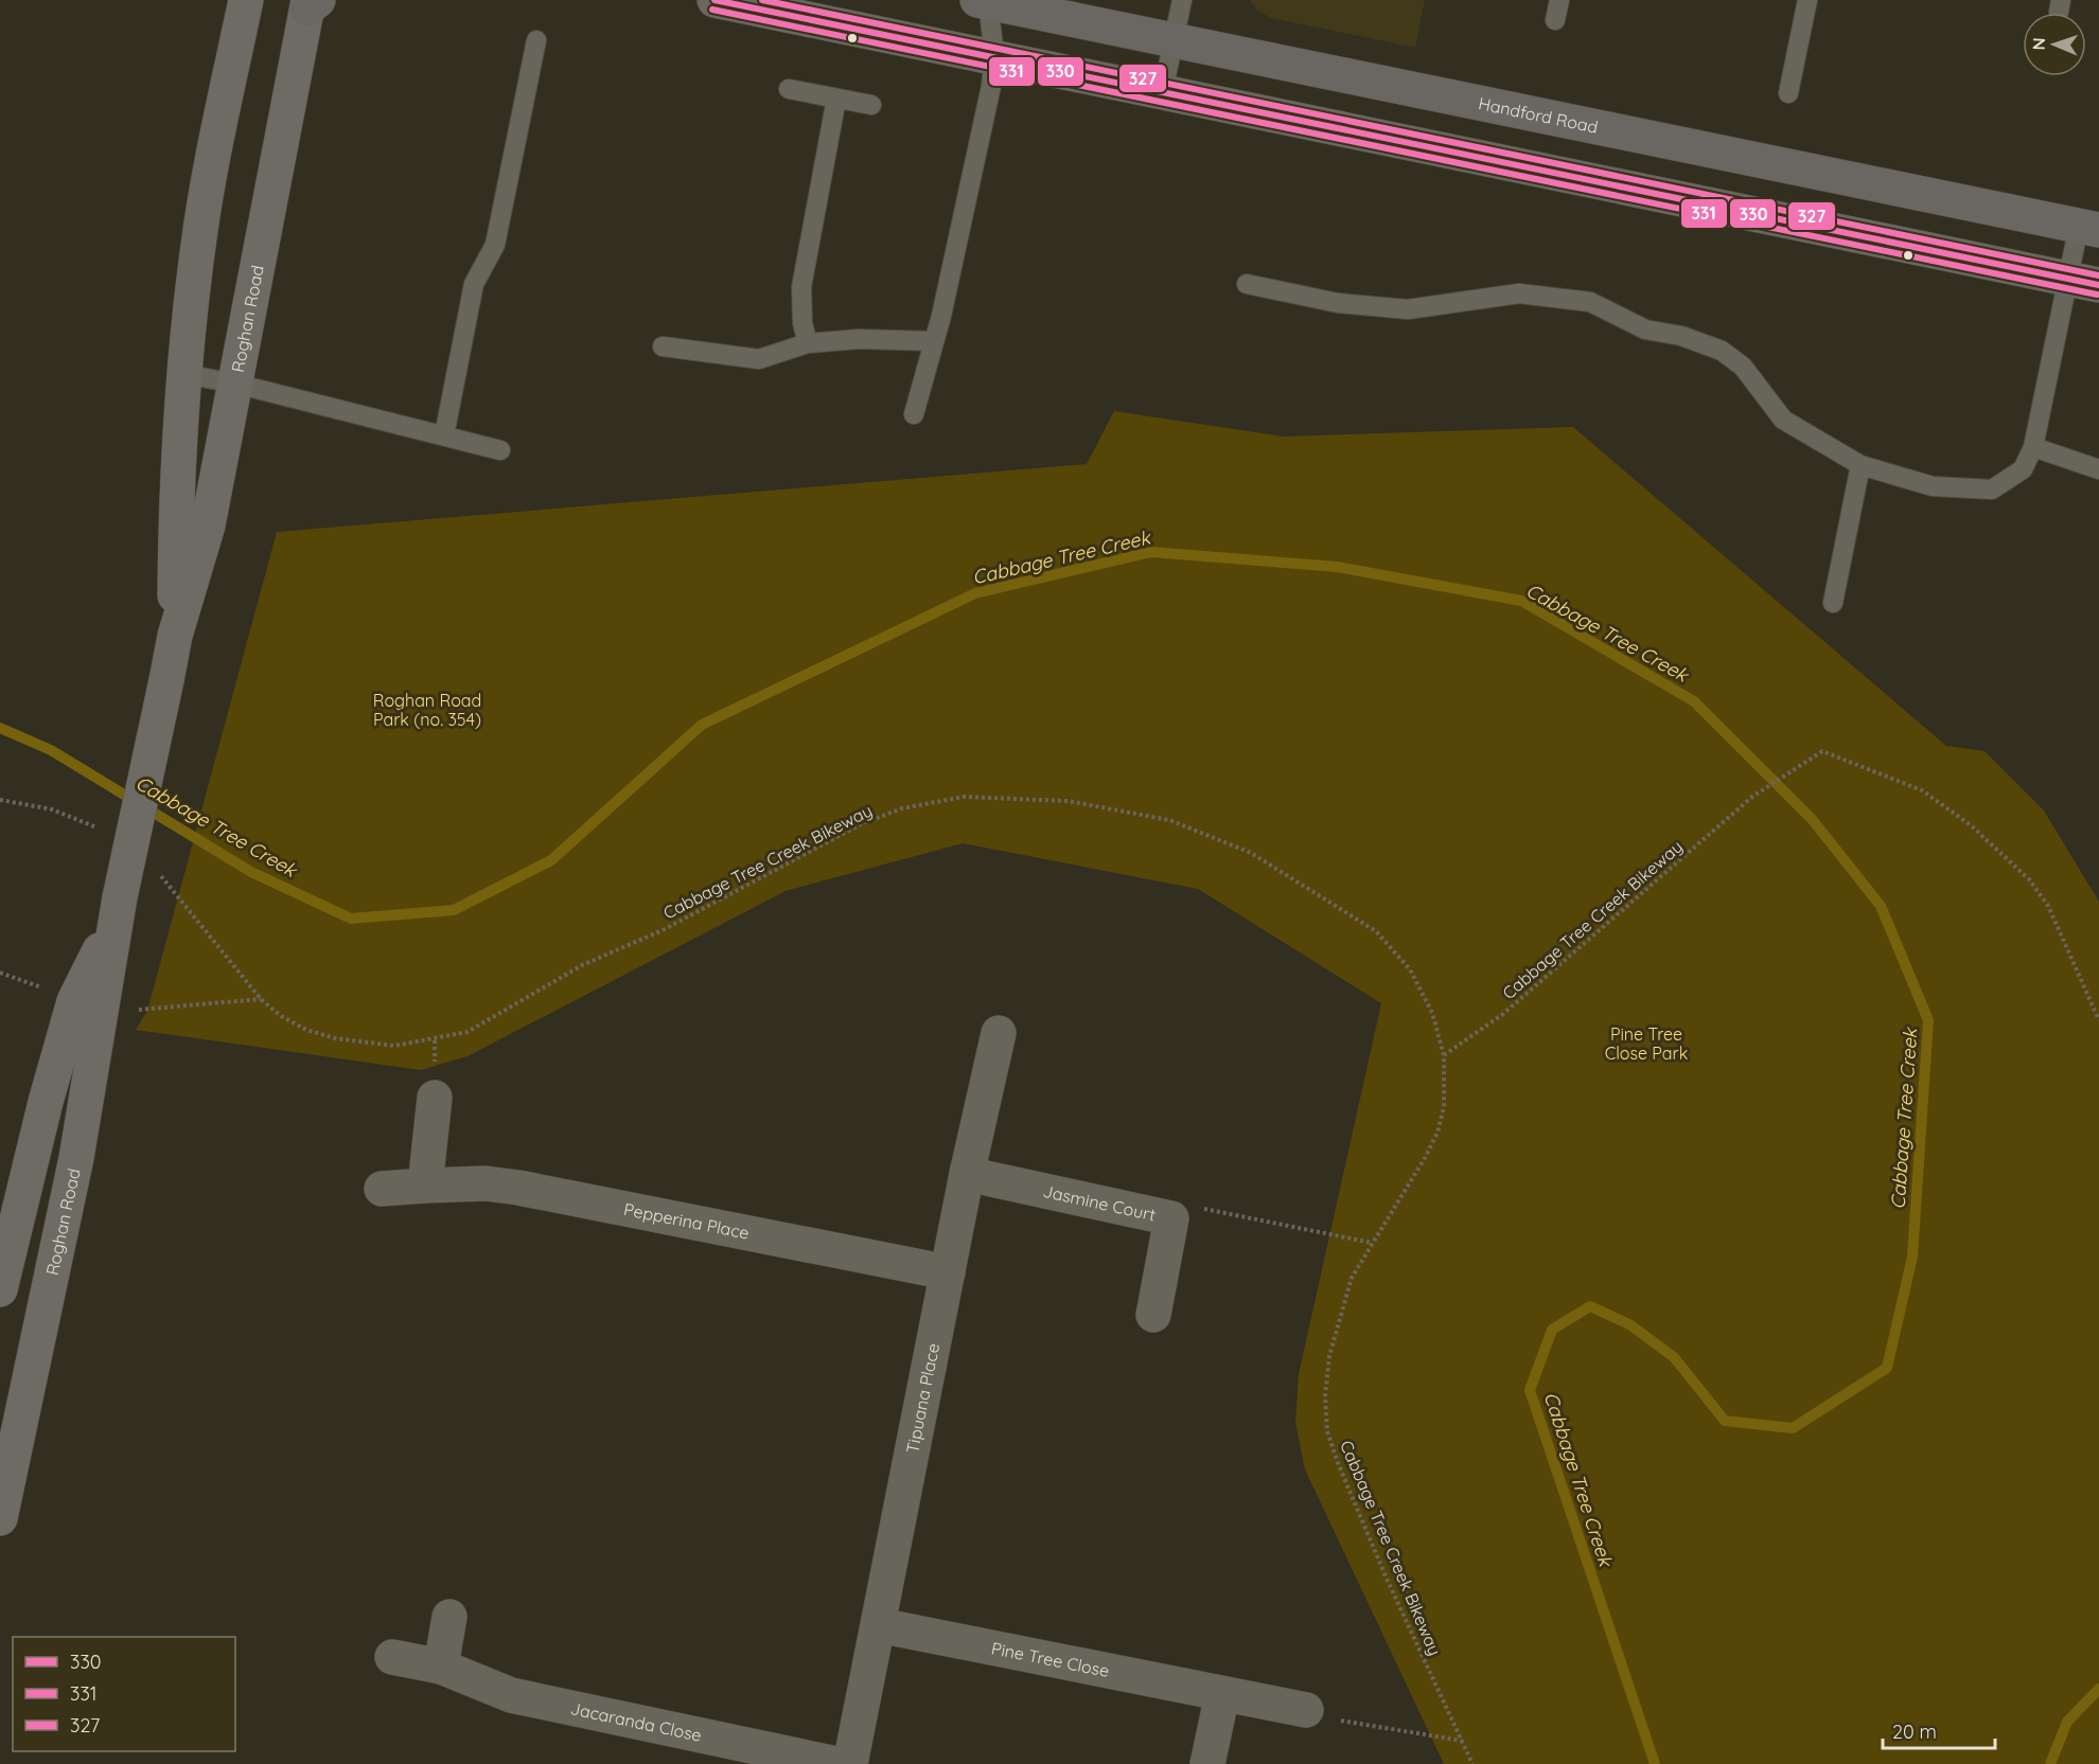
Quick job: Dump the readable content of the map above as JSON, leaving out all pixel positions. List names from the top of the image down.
{
  "streets": {
    "main road": ["Handford Road", "Roghan Road"],
    "street": [
      "Jasmine Court",
      "Pepperina Place",
      "Tipuana Place",
      "Pine Tree Close",
      "Jacaranda Close"
    ],
    "path": ["Cabbage Tree Creek Bikeway"]
  },
  "crossings": [
    ["Jasmine Court", "Tipuana Place"],
    ["Pepperina Place", "Tipuana Place"],
    ["Tipuana Place", "Pine Tree Close"]
  ],
  "water": ["Cabbage Tree Creek"],
  "parks": ["Roghan Road Park (no. 354)", "Pine Tree Close Park"],
  "lines": ["transit line 330", "transit line 327", "transit line 331"],
  "legend": ["330", "331", "327"],
  "scale_bar": "20 m",
  "north": "left"
}
